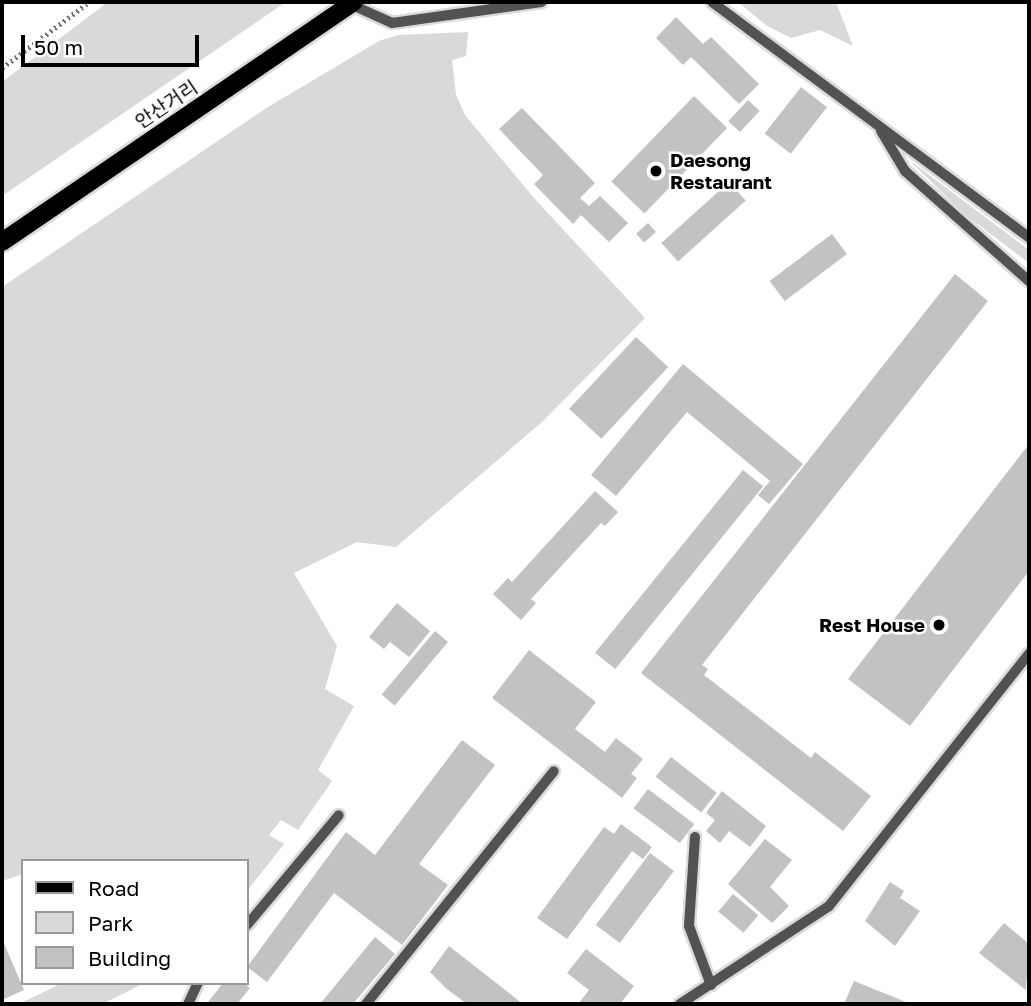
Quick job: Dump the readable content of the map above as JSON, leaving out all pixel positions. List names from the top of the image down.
{
  "streets": {
    "main road": ["안산거리"]
  },
  "places": ["Daesong Restaurant", "Rest House"],
  "legend": ["Road", "Park", "Building"],
  "scale_bar": "50 m"
}
